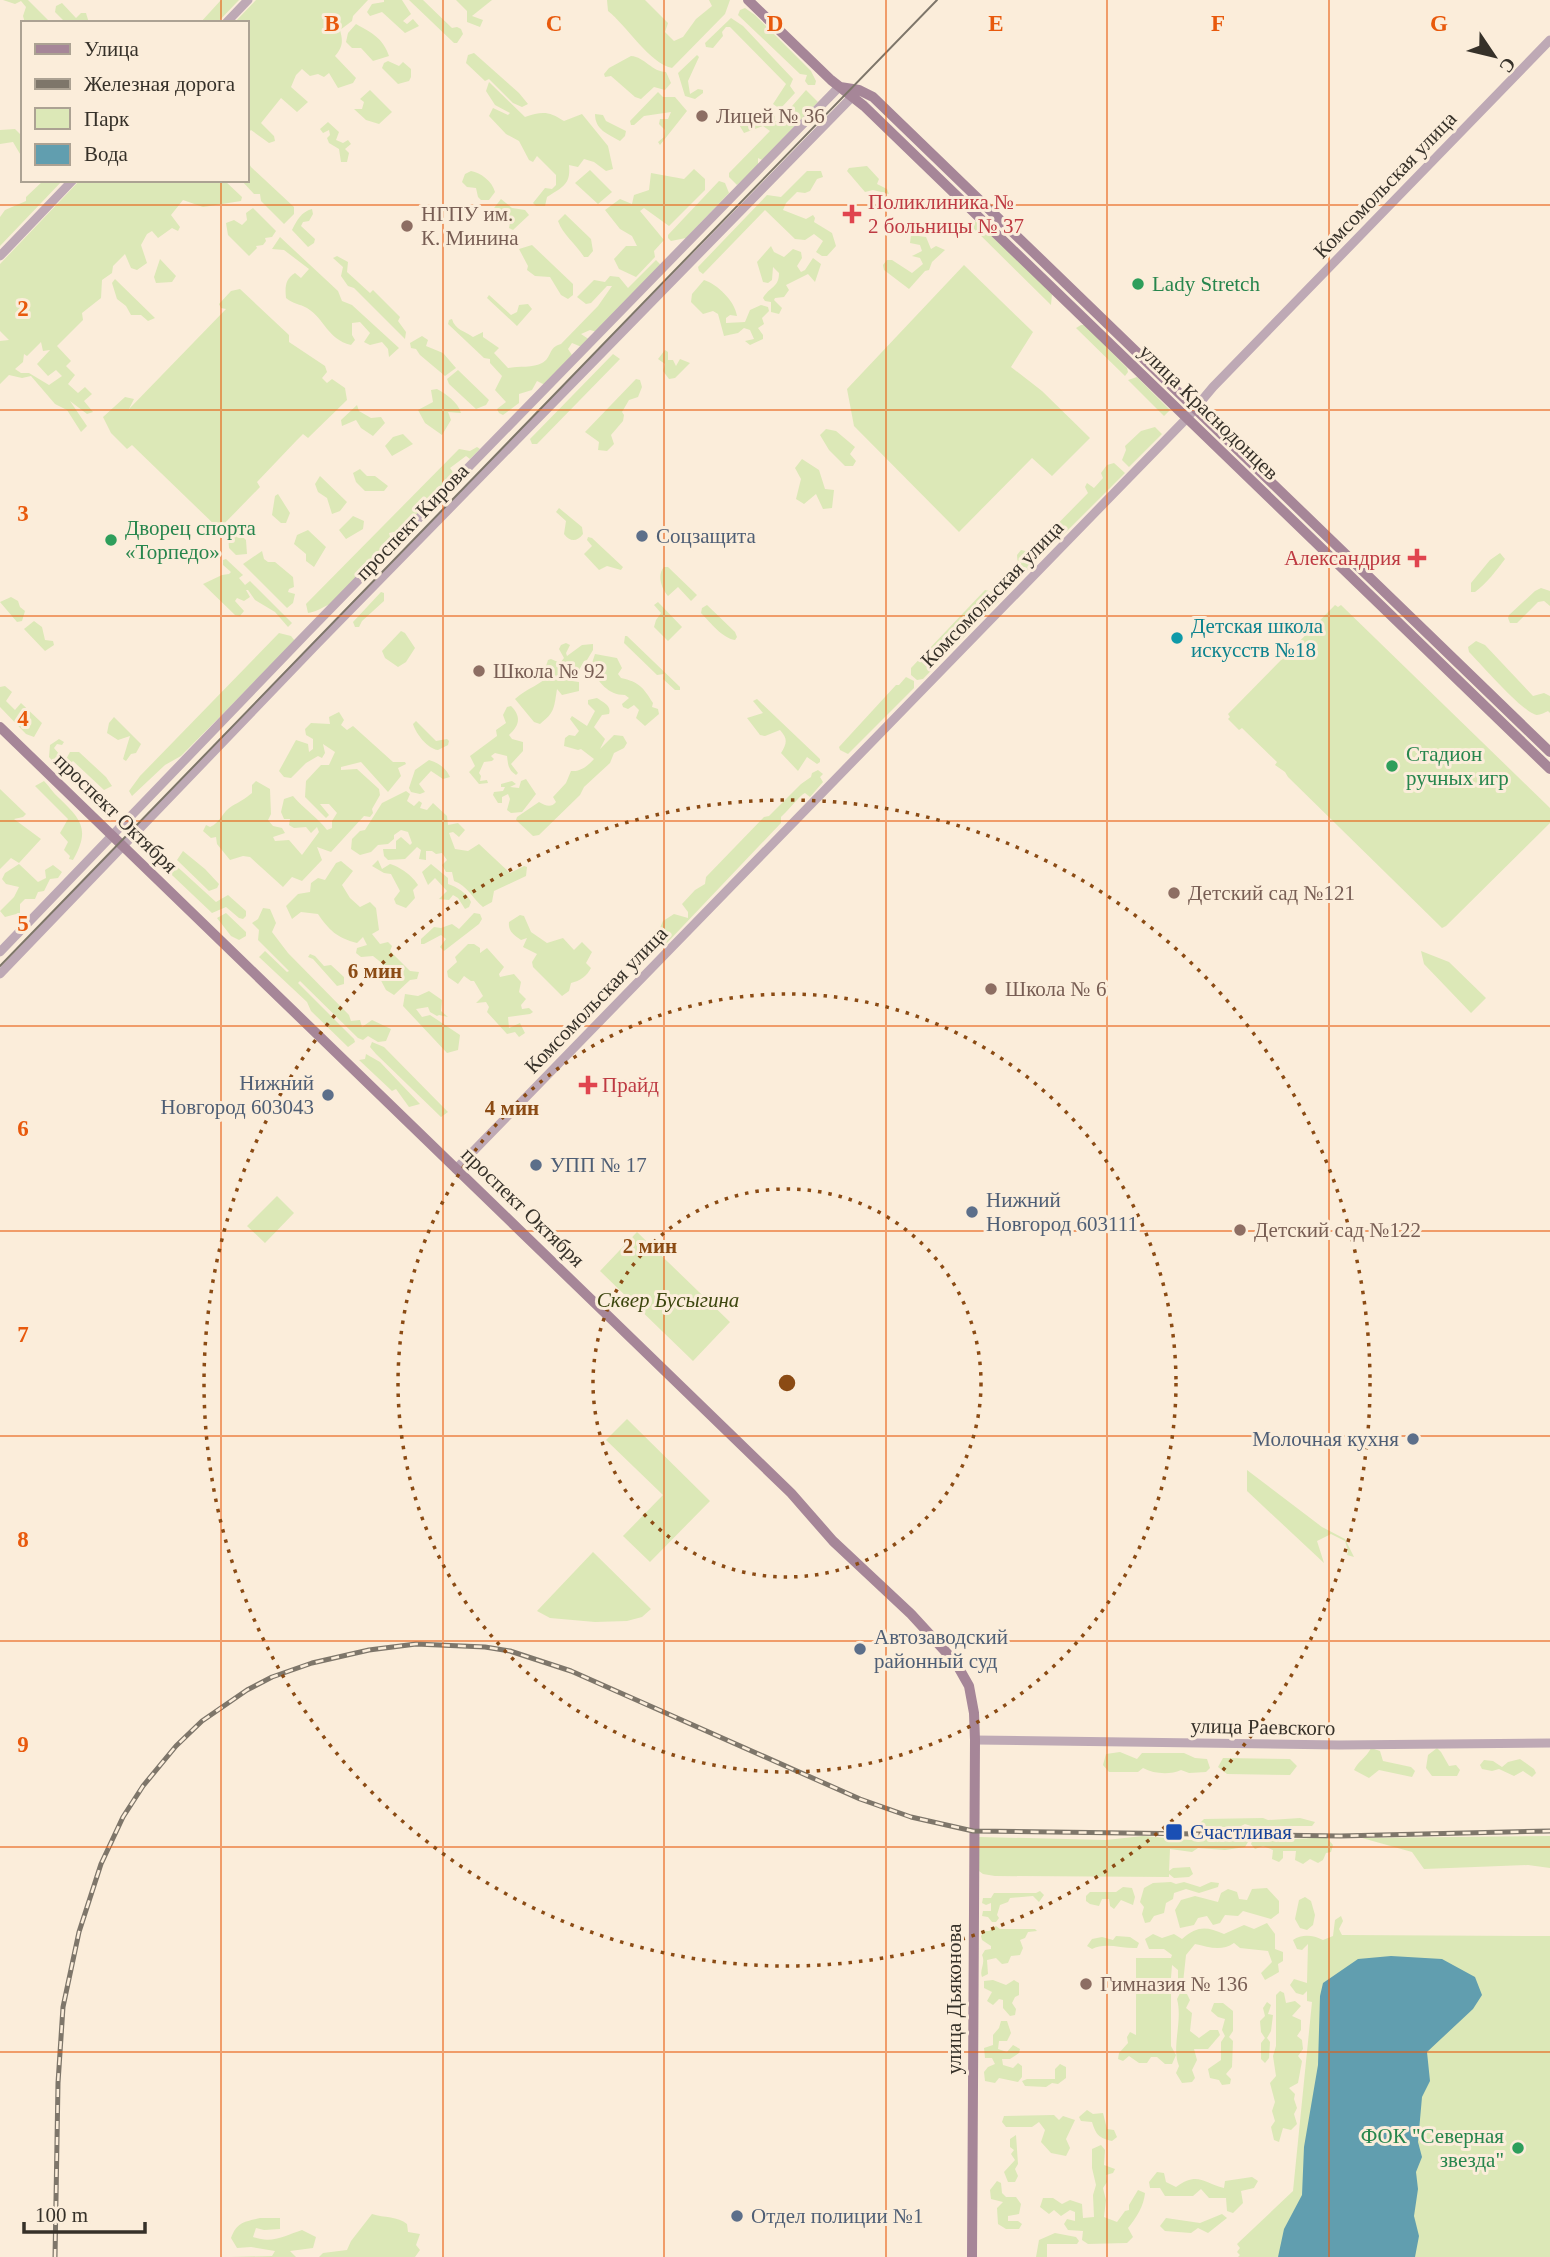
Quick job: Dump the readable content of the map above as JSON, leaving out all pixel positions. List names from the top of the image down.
{
  "streets": {
    "main road": ["улица Краснодонцев", "проспект Октября", "улица Дьяконова"],
    "street": ["Комсомольская улица", "проспект Кирова", "улица Раевского"]
  },
  "crossings": [
    ["Комсомольская улица", "улица Краснодонцев"],
    ["Комсомольская улица", "проспект Октября"],
    ["улица Краснодонцев", "проспект Кирова"],
    ["проспект Кирова", "проспект Октября"],
    ["проспект Октября", "улица Раевского"],
    ["проспект Октября", "улица Дьяконова"],
    ["улица Раевского", "улица Дьяконова"]
  ],
  "parks": ["Сквер Бусыгина"],
  "places": {
    "other": [
      "Лицей № 36",
      "НГПУ им. К. Минина",
      "Lady Stretch",
      "Соцзащита",
      "Дворец спорта «Торпедо»",
      "Детская школа искусств №18",
      "Школа № 92",
      "Стадион ручных игр",
      "Детский сад №121",
      "Школа № 6",
      "Нижний Новгород 603043",
      "УПП № 17",
      "Нижний Новгород 603111",
      "Детский сад №122",
      "Молочная кухня",
      "Автозаводский районный суд",
      "Гимназия № 136",
      "ФОК \"Северная звезда\"",
      "Отдел полиции №1"
    ],
    "health": ["Поликлиника № 2 больницы № 37", "Александрия", "Прайд"],
    "transit": ["Счастливая"]
  },
  "legend": [
    "Улица",
    "Железная дорога",
    "Парк",
    "Вода"
  ],
  "scale_bar": "100 m",
  "north": "bottom right",
  "grid": {
    "columns": [
      "B",
      "C",
      "D",
      "E",
      "F",
      "G"
    ],
    "rows": [
      "2",
      "3",
      "4",
      "5",
      "6",
      "7",
      "8",
      "9"
    ]
  },
  "rings": ["6 мин", "4 мин", "2 мин"]
}
